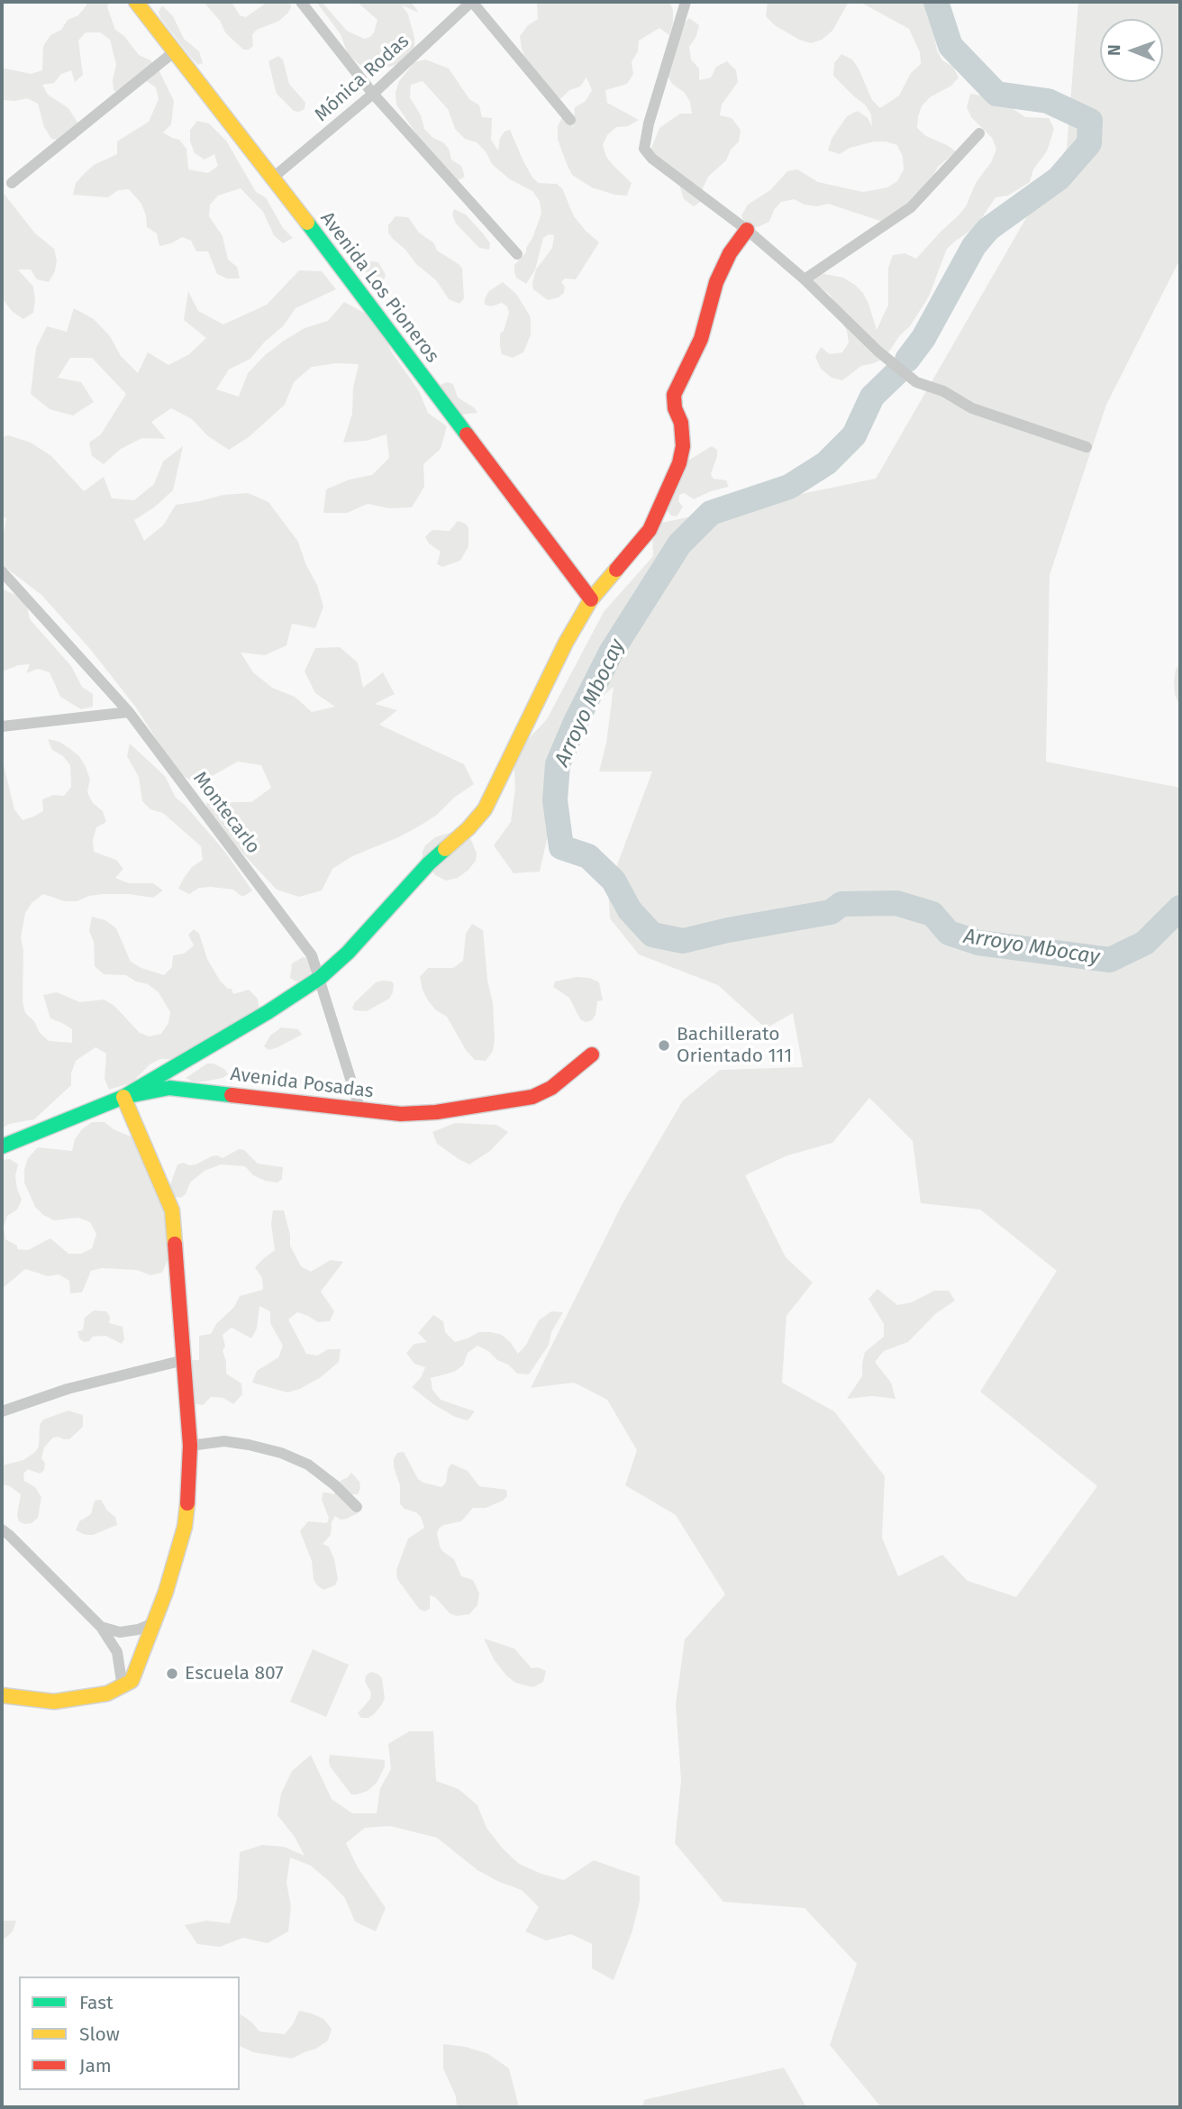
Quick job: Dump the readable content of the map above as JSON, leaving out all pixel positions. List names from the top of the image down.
{
  "streets": {
    "street": [
      "Mónica Rodas",
      "Avenida Los Pioneros",
      "Montecarlo",
      "Avenida Posadas"
    ]
  },
  "crossings": [
    ["Mónica Rodas", "Avenida Los Pioneros"],
    ["Montecarlo", "Avenida Posadas"]
  ],
  "water": ["Arroyo Mbocay"],
  "places": ["Bachillerato Orientado 111", "Escuela 807"],
  "legend": ["Fast", "Slow", "Jam"],
  "north": "left"
}
